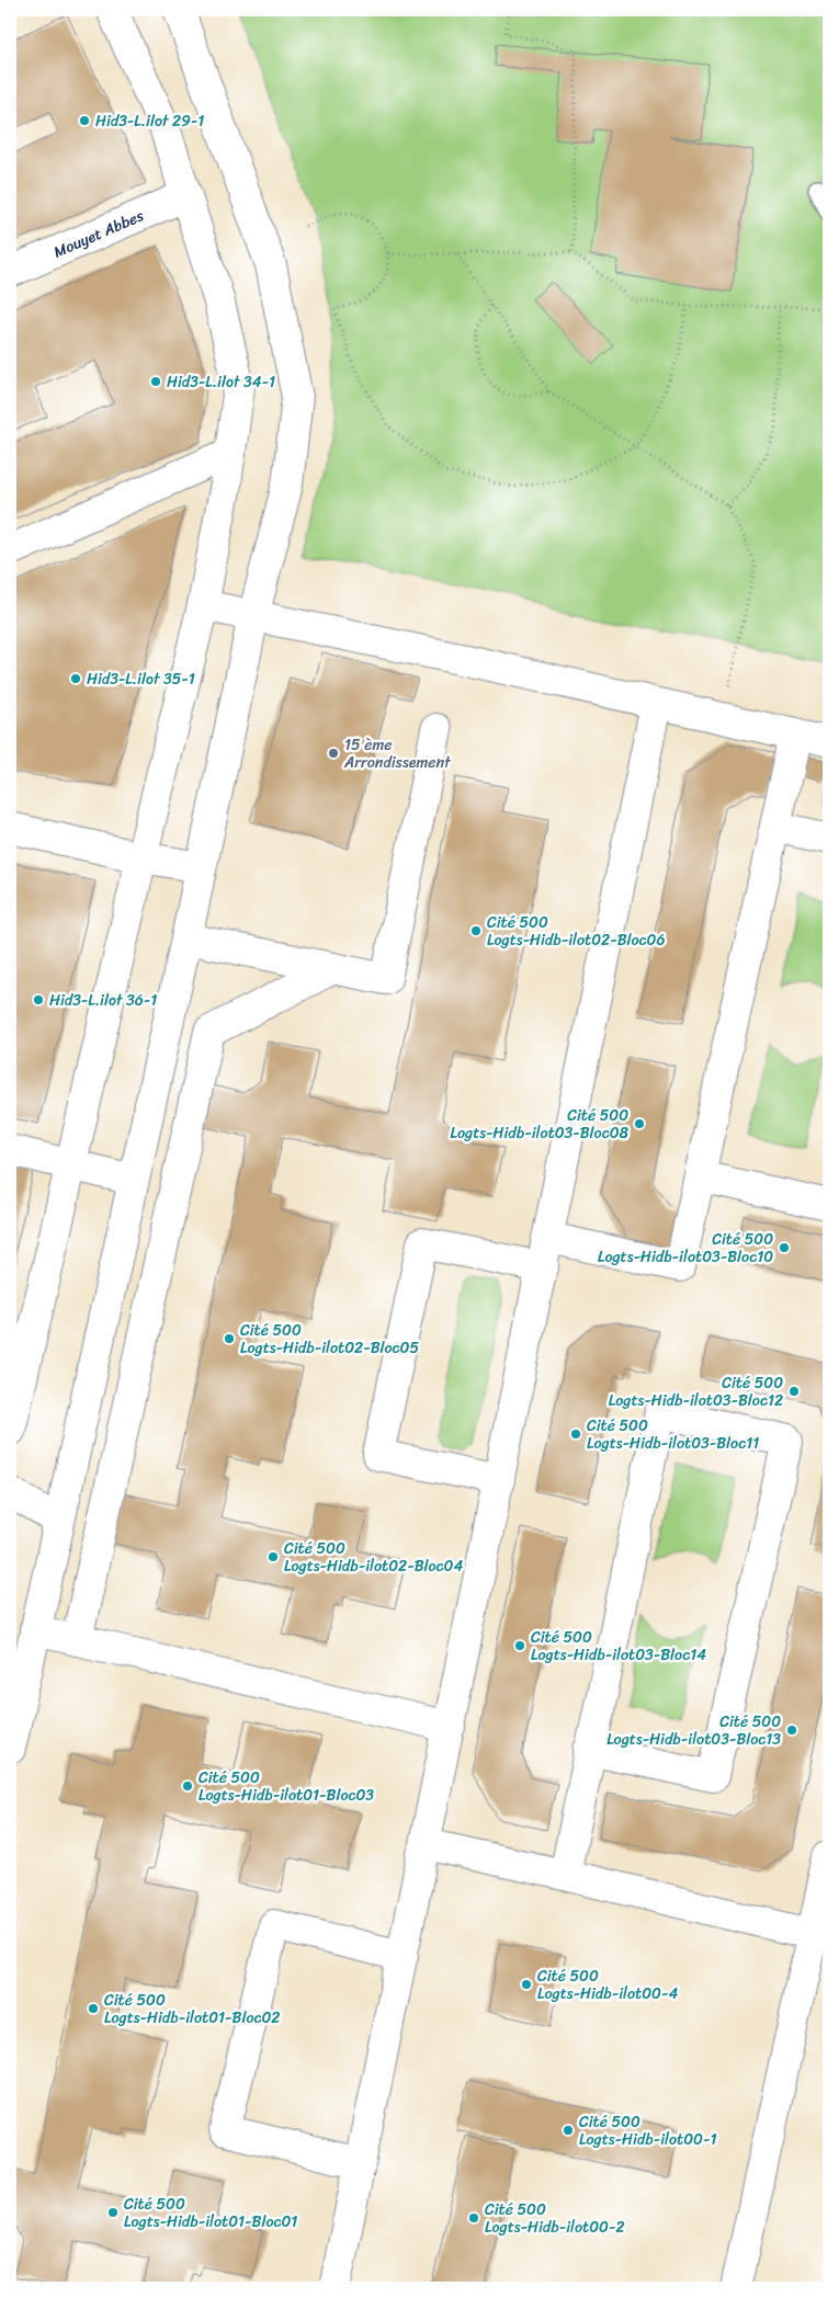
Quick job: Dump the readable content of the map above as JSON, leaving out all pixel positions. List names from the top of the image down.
{
  "streets": {
    "street": ["Mouyet Abbes"]
  },
  "places": [
    "Hid3-L.ilot 29-1",
    "Hid3-L.ilot 34-1",
    "Hid3-L.ilot 35-1",
    "15 ème Arrondissement",
    "Cité 500 Logts-Hidb-ilot02-Bloc06",
    "Hid3-L.ilot 36-1",
    "Cité 500 Logts-Hidb-ilot03-Bloc08",
    "Cité 500 Logts-Hidb-ilot03-Bloc10",
    "Cité 500 Logts-Hidb-ilot02-Bloc05",
    "Cité 500 Logts-Hidb-ilot03-Bloc12",
    "Cité 500 Logts-Hidb-ilot03-Bloc11",
    "Cité 500 Logts-Hidb-ilot02-Bloc04",
    "Cité 500 Logts-Hidb-ilot03-Bloc14",
    "Cité 500 Logts-Hidb-ilot03-Bloc13",
    "Cité 500 Logts-Hidb-ilot01-Bloc03",
    "Cité 500 Logts-Hidb-ilot00-4",
    "Cité 500 Logts-Hidb-ilot01-Bloc02",
    "Cité 500 Logts-Hidb-ilot00-1",
    "Cité 500 Logts-Hidb-ilot01-Bloc01",
    "Cité 500 Logts-Hidb-ilot00-2"
  ]
}
